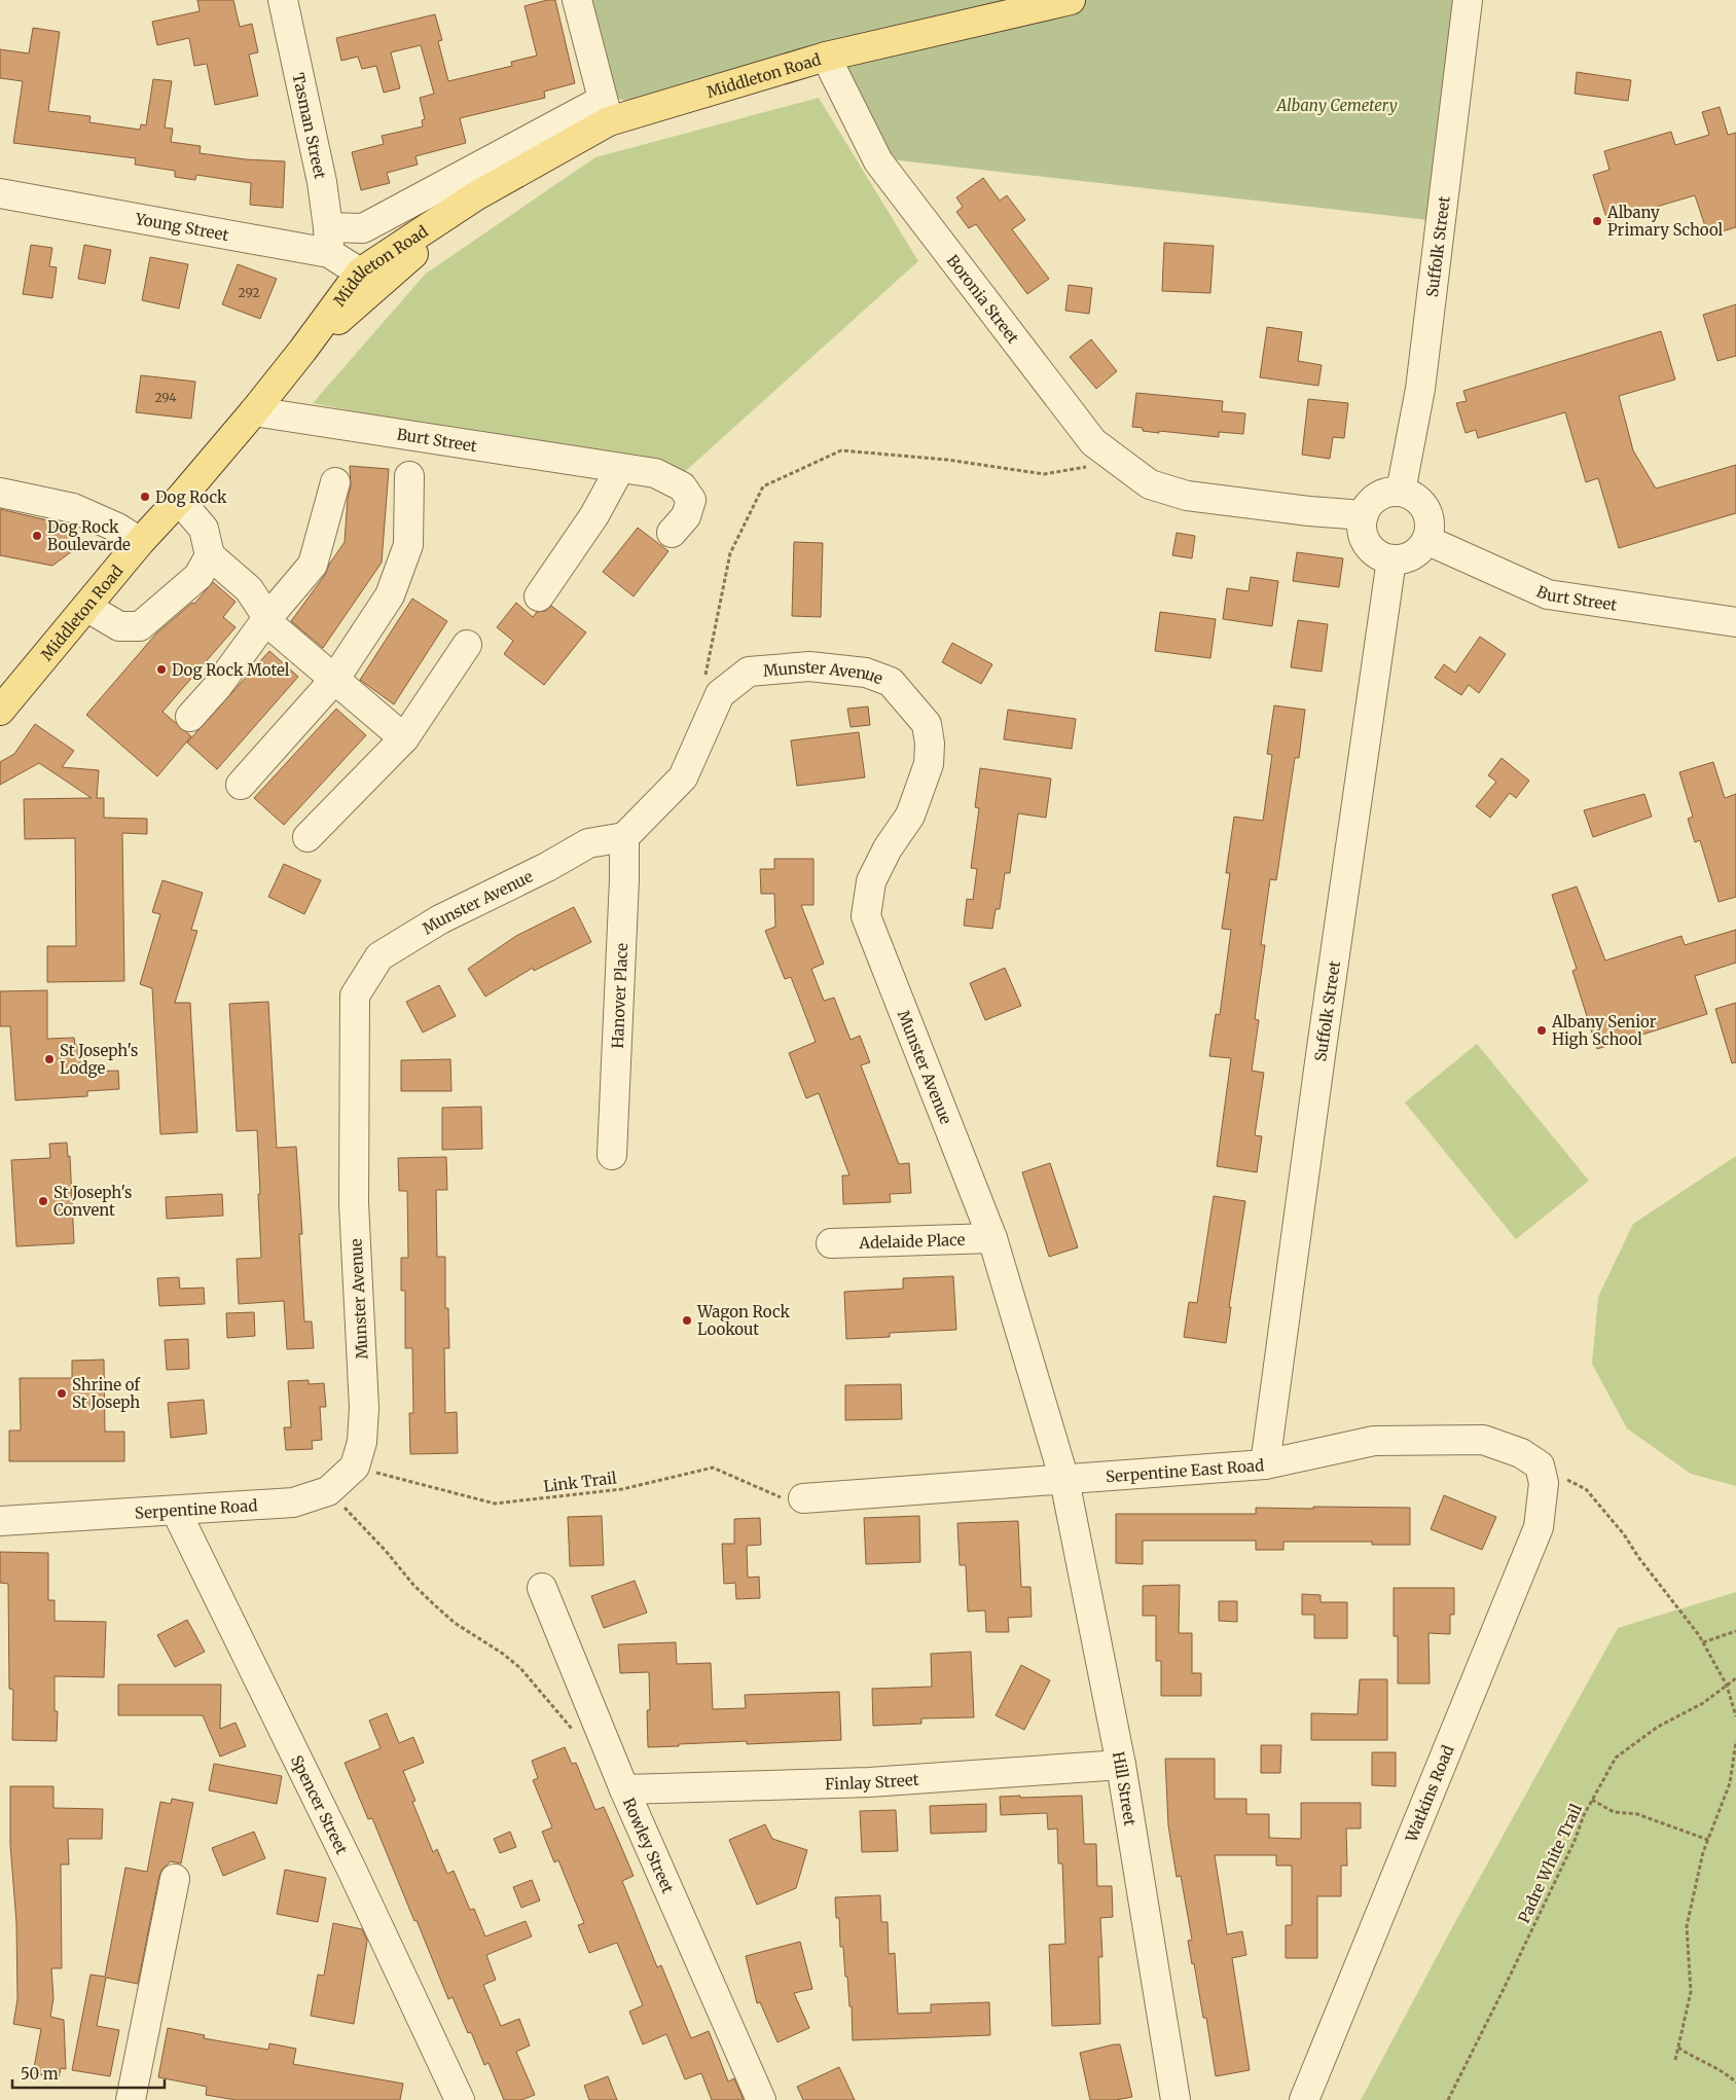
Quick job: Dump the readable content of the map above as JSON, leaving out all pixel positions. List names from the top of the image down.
{
  "streets": {
    "main road": ["Middleton Road"],
    "street": [
      "Tasman Street",
      "Young Street",
      "Suffolk Street",
      "Boronia Street",
      "Burt Street",
      "Munster Avenue",
      "Hanover Place",
      "Adelaide Place",
      "Serpentine East Road",
      "Serpentine Road",
      "Finlay Street",
      "Hill Street",
      "Watkins Road",
      "Spencer Street",
      "Rowley Street"
    ],
    "path": ["Link Trail", "Padre White Trail"]
  },
  "crossings": [
    ["Middleton Road", "Tasman Street"],
    ["Middleton Road", "Young Street"],
    ["Middleton Road", "Boronia Street"],
    ["Middleton Road", "Burt Street"],
    ["Tasman Street", "Young Street"],
    ["Suffolk Street", "Boronia Street"],
    ["Suffolk Street", "Burt Street"],
    ["Suffolk Street", "Serpentine East Road"],
    ["Boronia Street", "Burt Street"],
    ["Munster Avenue", "Hanover Place"],
    ["Munster Avenue", "Adelaide Place"],
    ["Munster Avenue", "Serpentine East Road"],
    ["Munster Avenue", "Link Trail"],
    ["Munster Avenue", "Serpentine Road"],
    ["Munster Avenue", "Hill Street"],
    ["Serpentine East Road", "Link Trail"],
    ["Serpentine East Road", "Hill Street"],
    ["Serpentine East Road", "Watkins Road"],
    ["Link Trail", "Serpentine Road"],
    ["Serpentine Road", "Spencer Street"],
    ["Finlay Street", "Hill Street"],
    ["Finlay Street", "Rowley Street"]
  ],
  "parks": ["Albany Cemetery"],
  "places": [
    "Albany Primary School",
    "Dog Rock",
    "Dog Rock Boulevarde",
    "Dog Rock Motel",
    "Albany Senior High School",
    "St Joseph's Lodge",
    "St Joseph's Convent",
    "Wagon Rock Lookout",
    "Shrine of St Joseph"
  ],
  "house_numbers": ["292", "294"],
  "scale_bar": "50 m"
}
